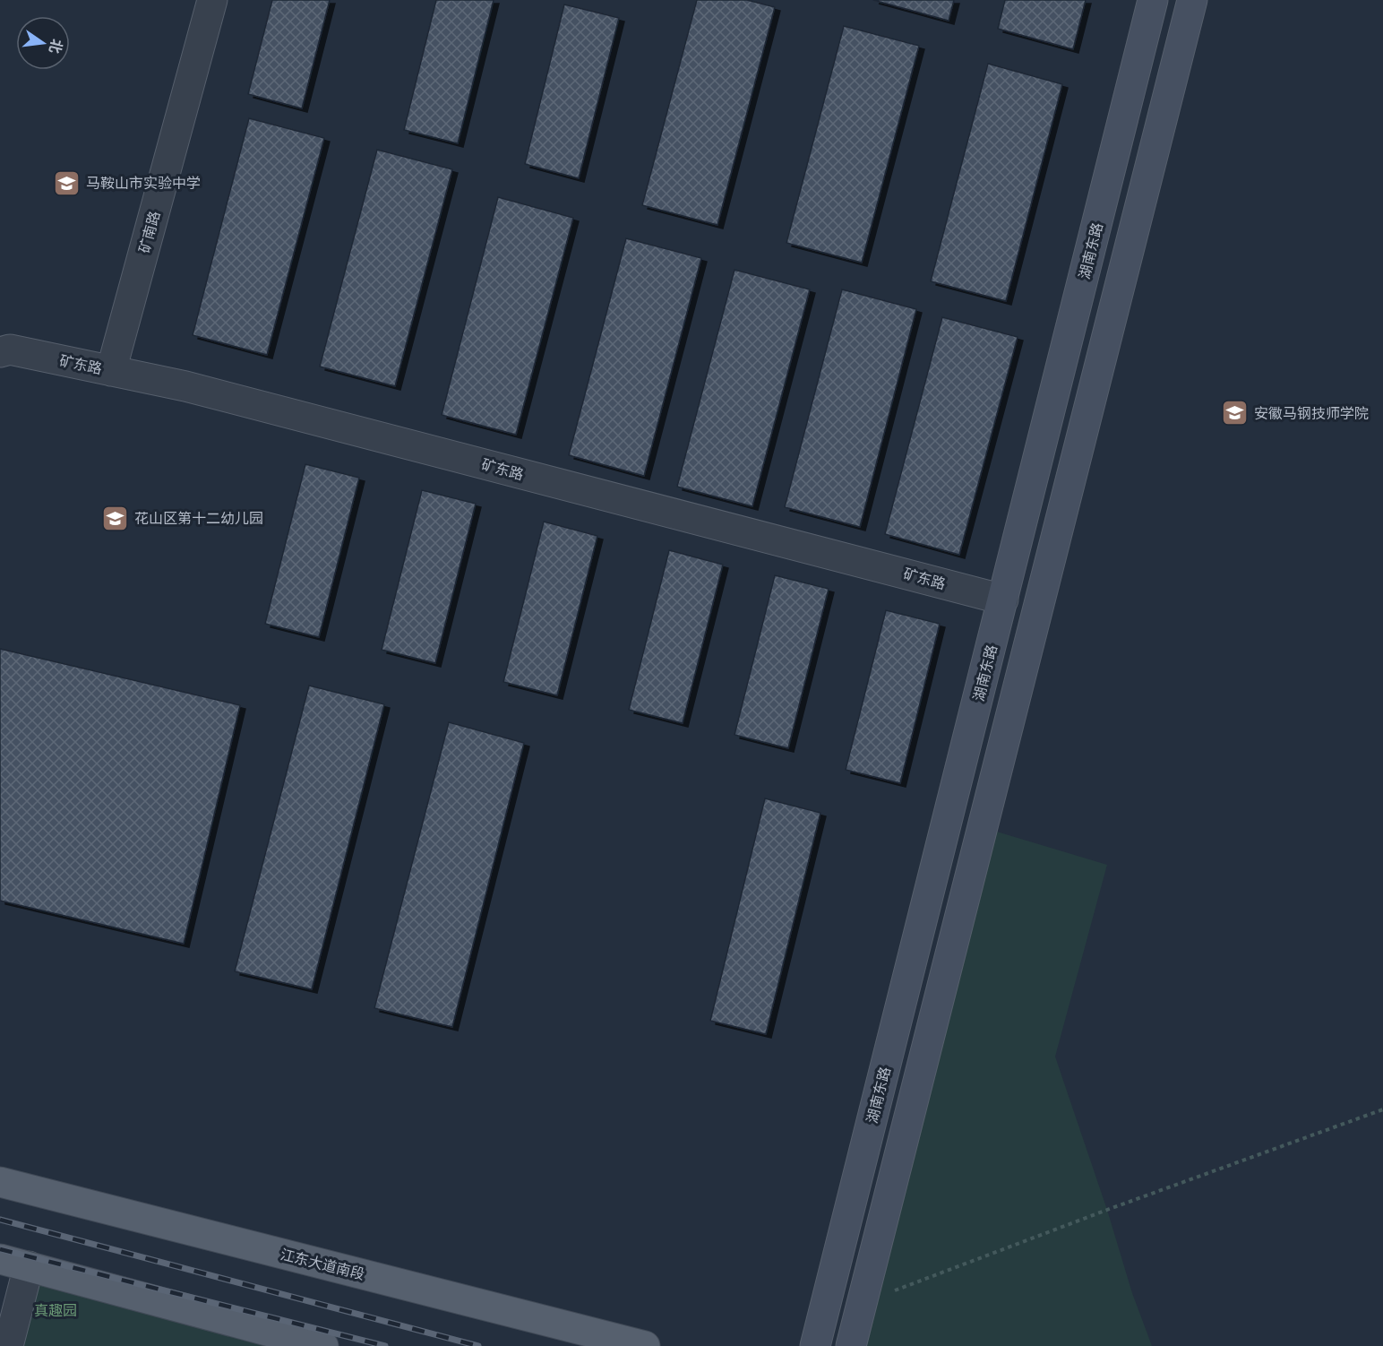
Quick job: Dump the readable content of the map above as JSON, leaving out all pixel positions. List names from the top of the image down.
{
  "streets": {
    "main road": ["湖南东路", "江东大道南段"],
    "street": ["矿南路", "矿东路"]
  },
  "crossings": [
    ["矿南路", "矿东路"],
    ["湖南东路", "矿东路"]
  ],
  "parks": ["真趣园"],
  "places": {
    "school or university": ["马鞍山市实验中学", "安徽马钢技师学院", "花山区第十二幼儿园"]
  },
  "north": "right"
}
